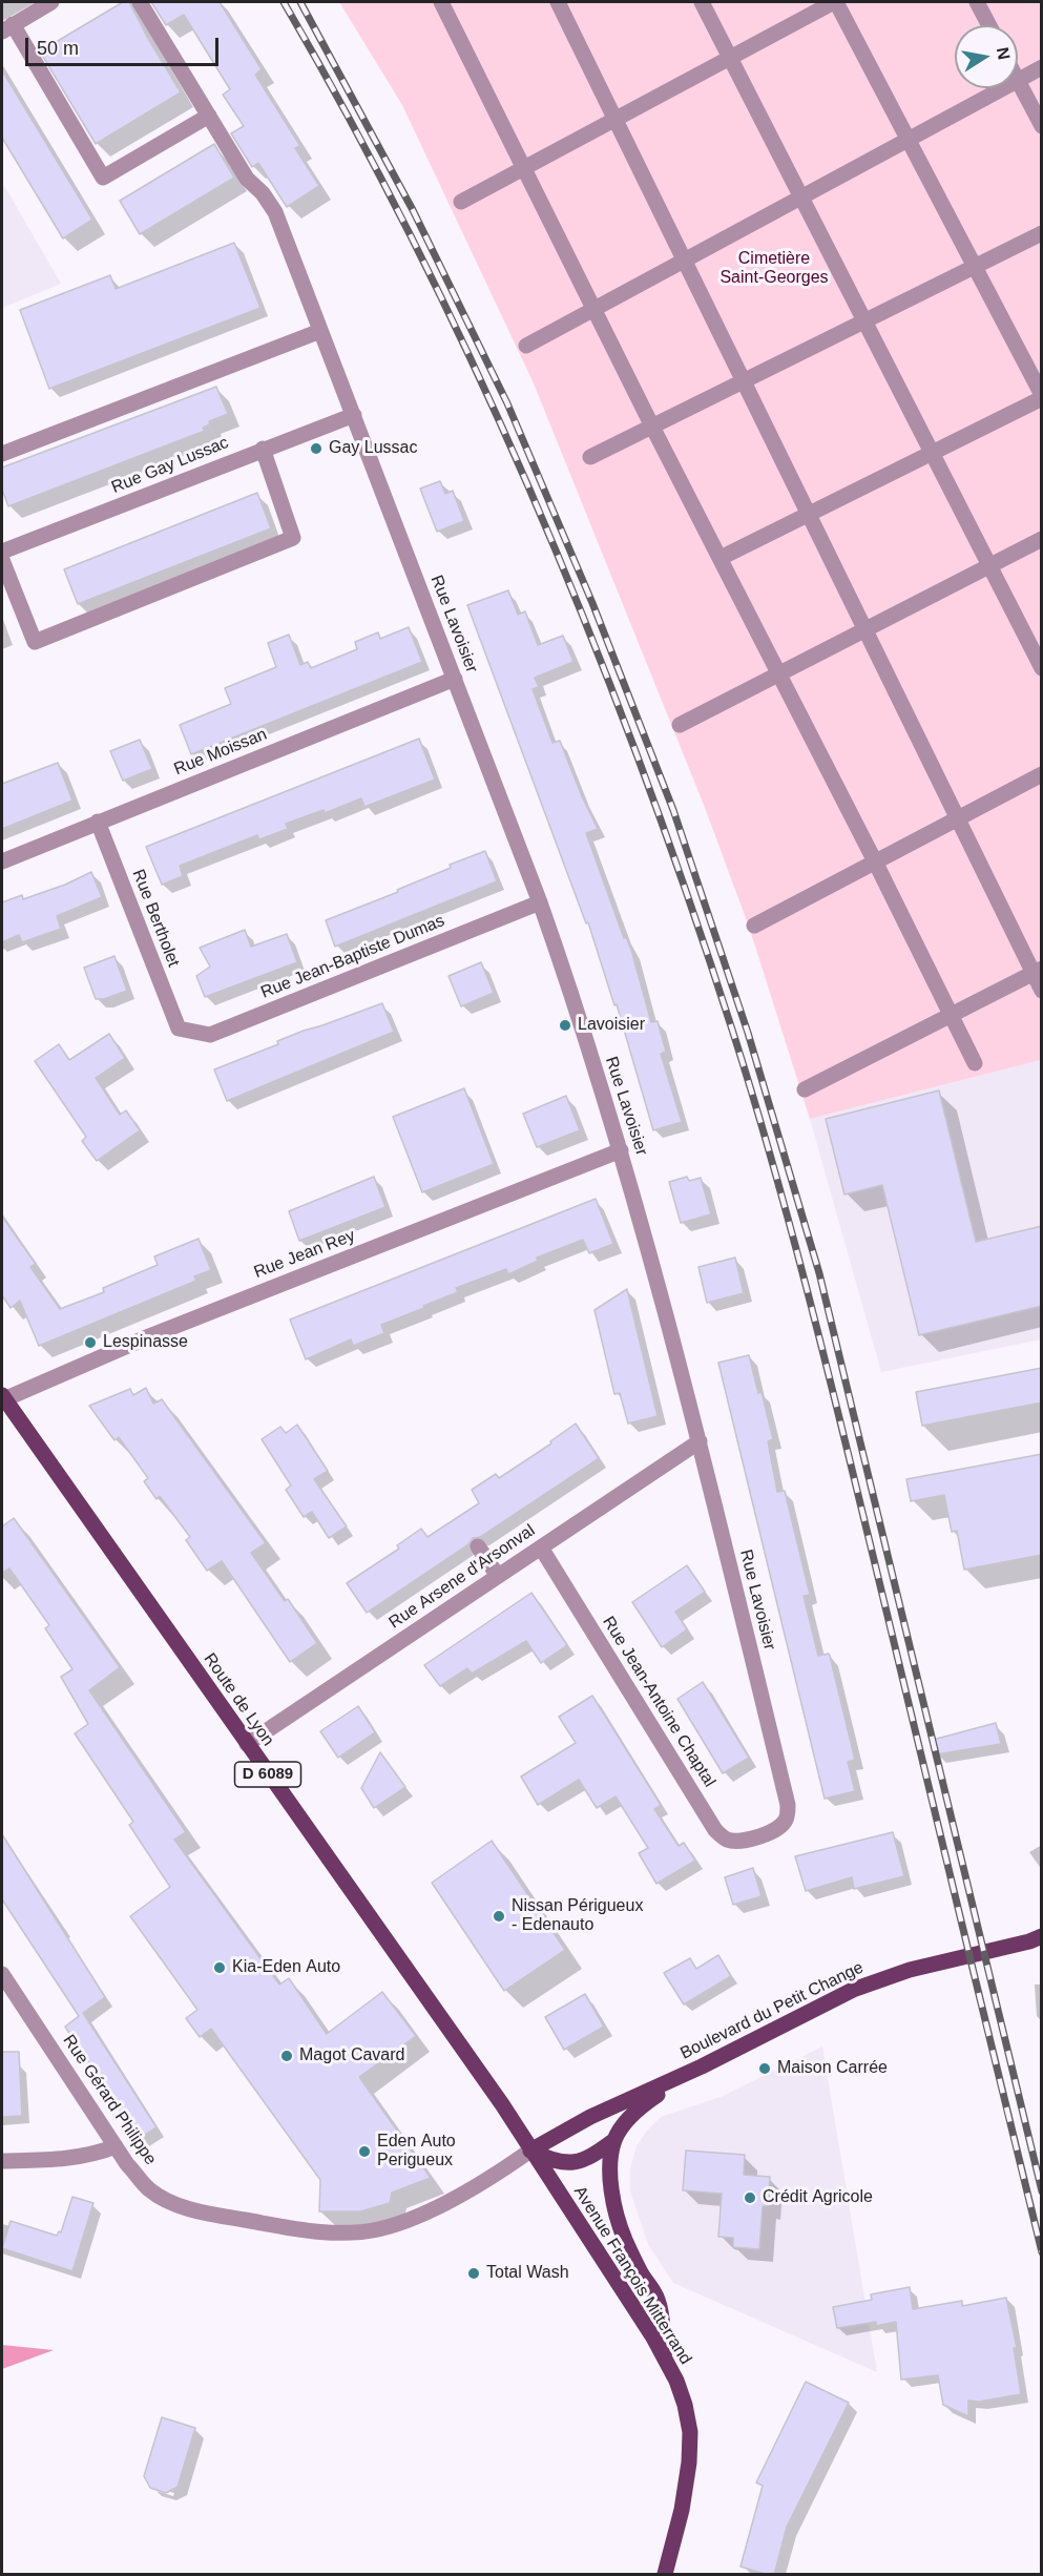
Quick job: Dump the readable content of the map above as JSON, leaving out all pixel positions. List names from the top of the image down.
{
  "streets": {
    "main road": [
      "Route de Lyon",
      "D 6089",
      "Boulevard du Petit Change",
      "Avenue François Mitterrand"
    ],
    "street": [
      "Rue Gay Lussac",
      "Rue Lavoisier",
      "Rue Moissan",
      "Rue Bertholet",
      "Rue Jean-Baptiste Dumas",
      "Rue Jean Rey",
      "Rue Arsene d'Arsonval",
      "Rue Jean-Antoine Chaptal",
      "Rue Gérard Philippe"
    ]
  },
  "crossings": [
    ["Rue Gay Lussac", "Rue Lavoisier"],
    ["Rue Lavoisier", "Rue Moissan"],
    ["Rue Lavoisier", "Rue Jean-Baptiste Dumas"],
    ["Rue Lavoisier", "Rue Jean Rey"],
    ["Rue Lavoisier", "Rue Arsene d'Arsonval"],
    ["Rue Lavoisier", "Rue Jean-Antoine Chaptal"],
    ["Rue Moissan", "Rue Bertholet"],
    ["Rue Bertholet", "Rue Jean-Baptiste Dumas"],
    ["Rue Jean Rey", "Route de Lyon"],
    ["Rue Arsene d'Arsonval", "Route de Lyon"],
    ["Rue Arsene d'Arsonval", "Rue Jean-Antoine Chaptal"],
    ["Route de Lyon", "Boulevard du Petit Change"],
    ["Route de Lyon", "Rue Gérard Philippe"],
    ["Route de Lyon", "Avenue François Mitterrand"],
    ["Boulevard du Petit Change", "Rue Gérard Philippe"],
    ["Boulevard du Petit Change", "Avenue François Mitterrand"],
    ["Rue Gérard Philippe", "Avenue François Mitterrand"]
  ],
  "parks": ["Cimetière Saint-Georges"],
  "places": [
    "Gay Lussac",
    "Lavoisier",
    "Lespinasse",
    "Nissan Périgueux - Edenauto",
    "Kia-Eden Auto",
    "Magot Cavard",
    "Maison Carrée",
    "Eden Auto Perigueux",
    "Crédit Agricole",
    "Total Wash"
  ],
  "scale_bar": "50 m",
  "north": "right"
}
